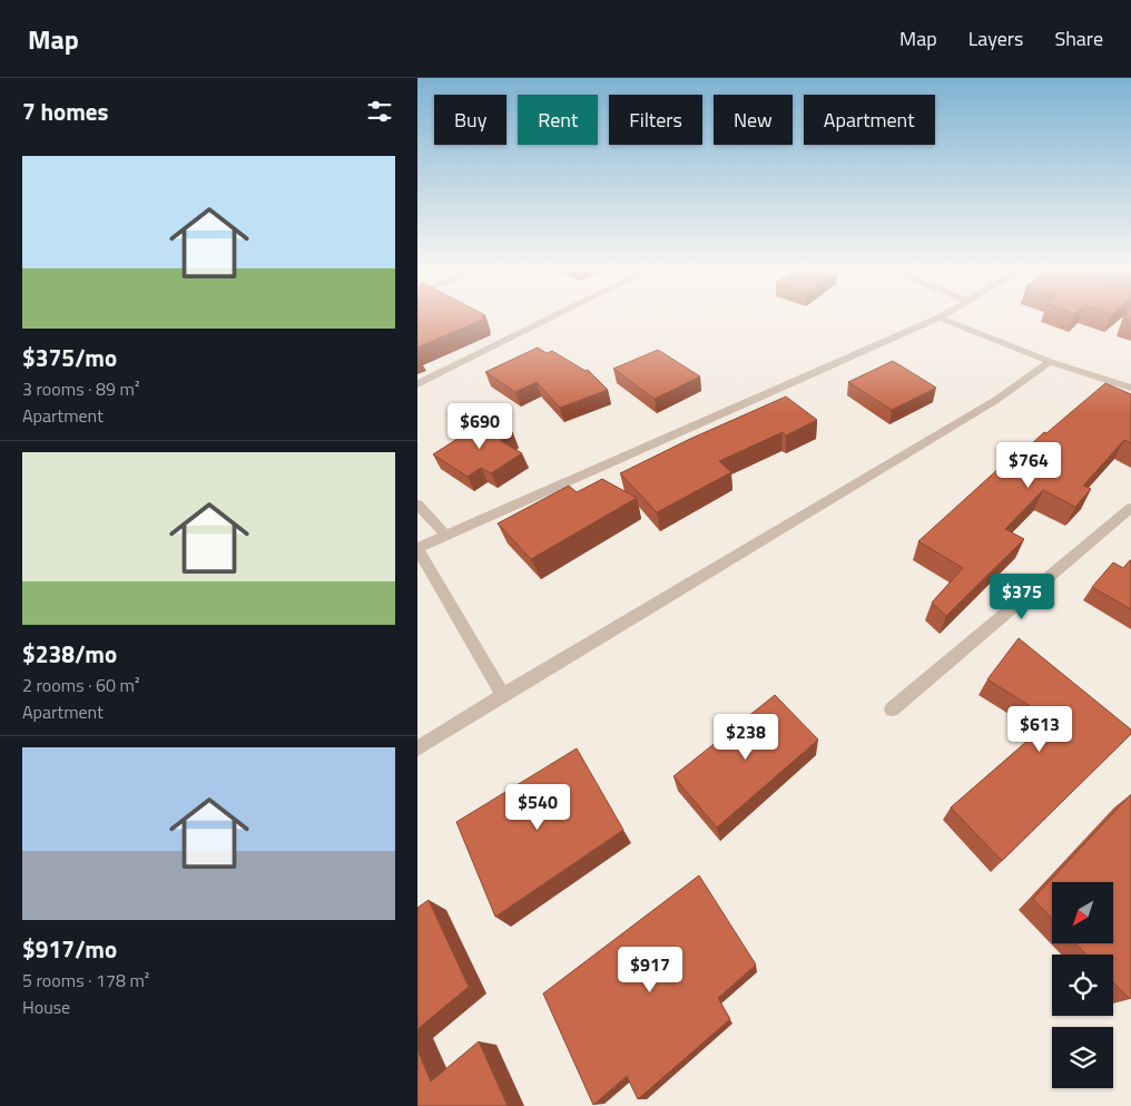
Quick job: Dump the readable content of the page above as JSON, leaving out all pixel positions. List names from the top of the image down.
{
  "north": "bottom left",
  "page": {
    "header": "Map",
    "nav": ["Map", "Layers", "Share"],
    "heading": "7 homes",
    "chip": [
      "Buy",
      "Rent",
      "Filters",
      "New",
      "Apartment"
    ],
    "list": [
      {
        "name": "$375/mo",
        "note": "3 rooms · 89 m² · Apartment"
      },
      {
        "name": "$238/mo",
        "note": "2 rooms · 60 m² · Apartment"
      },
      {
        "name": "$917/mo",
        "note": "5 rooms · 178 m² · House"
      }
    ],
    "price": [
      "$690",
      "$764",
      "$375",
      "$613",
      "$238",
      "$540",
      "$917"
    ]
  }
}
